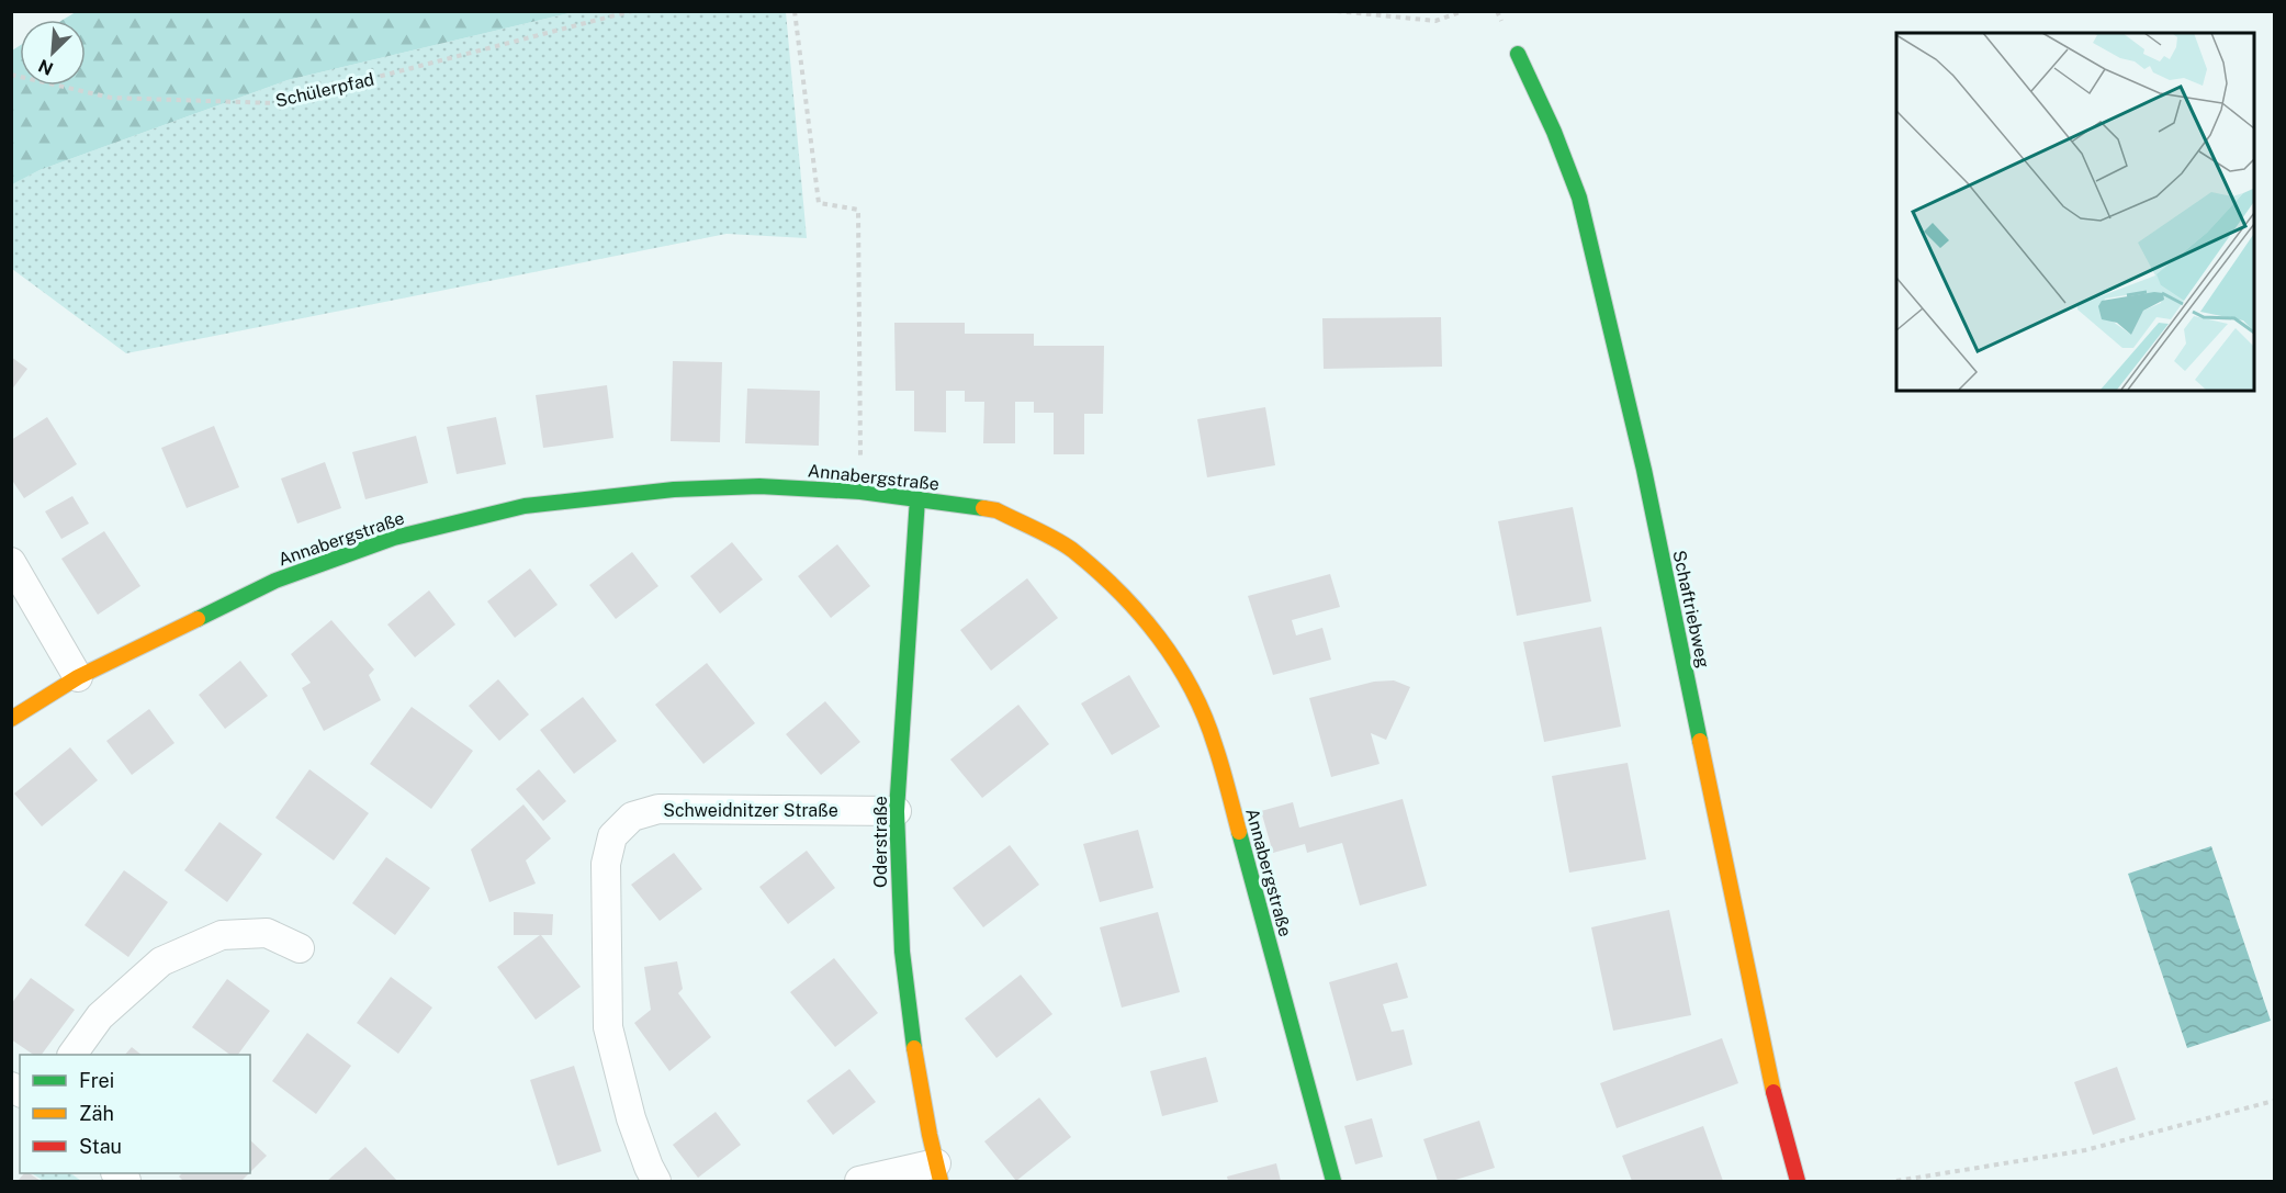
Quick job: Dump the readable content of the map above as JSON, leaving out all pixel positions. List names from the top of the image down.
{
  "streets": {
    "street": [
      "Annabergstraße",
      "Schaftriebweg",
      "Schweidnitzer Straße",
      "Oderstraße"
    ],
    "path": ["Schülerpfad"]
  },
  "crossings": [
    ["Annabergstraße", "Oderstraße"],
    ["Schweidnitzer Straße", "Oderstraße"]
  ],
  "legend": ["Frei", "Zäh", "Stau"],
  "north": "bottom left"
}
